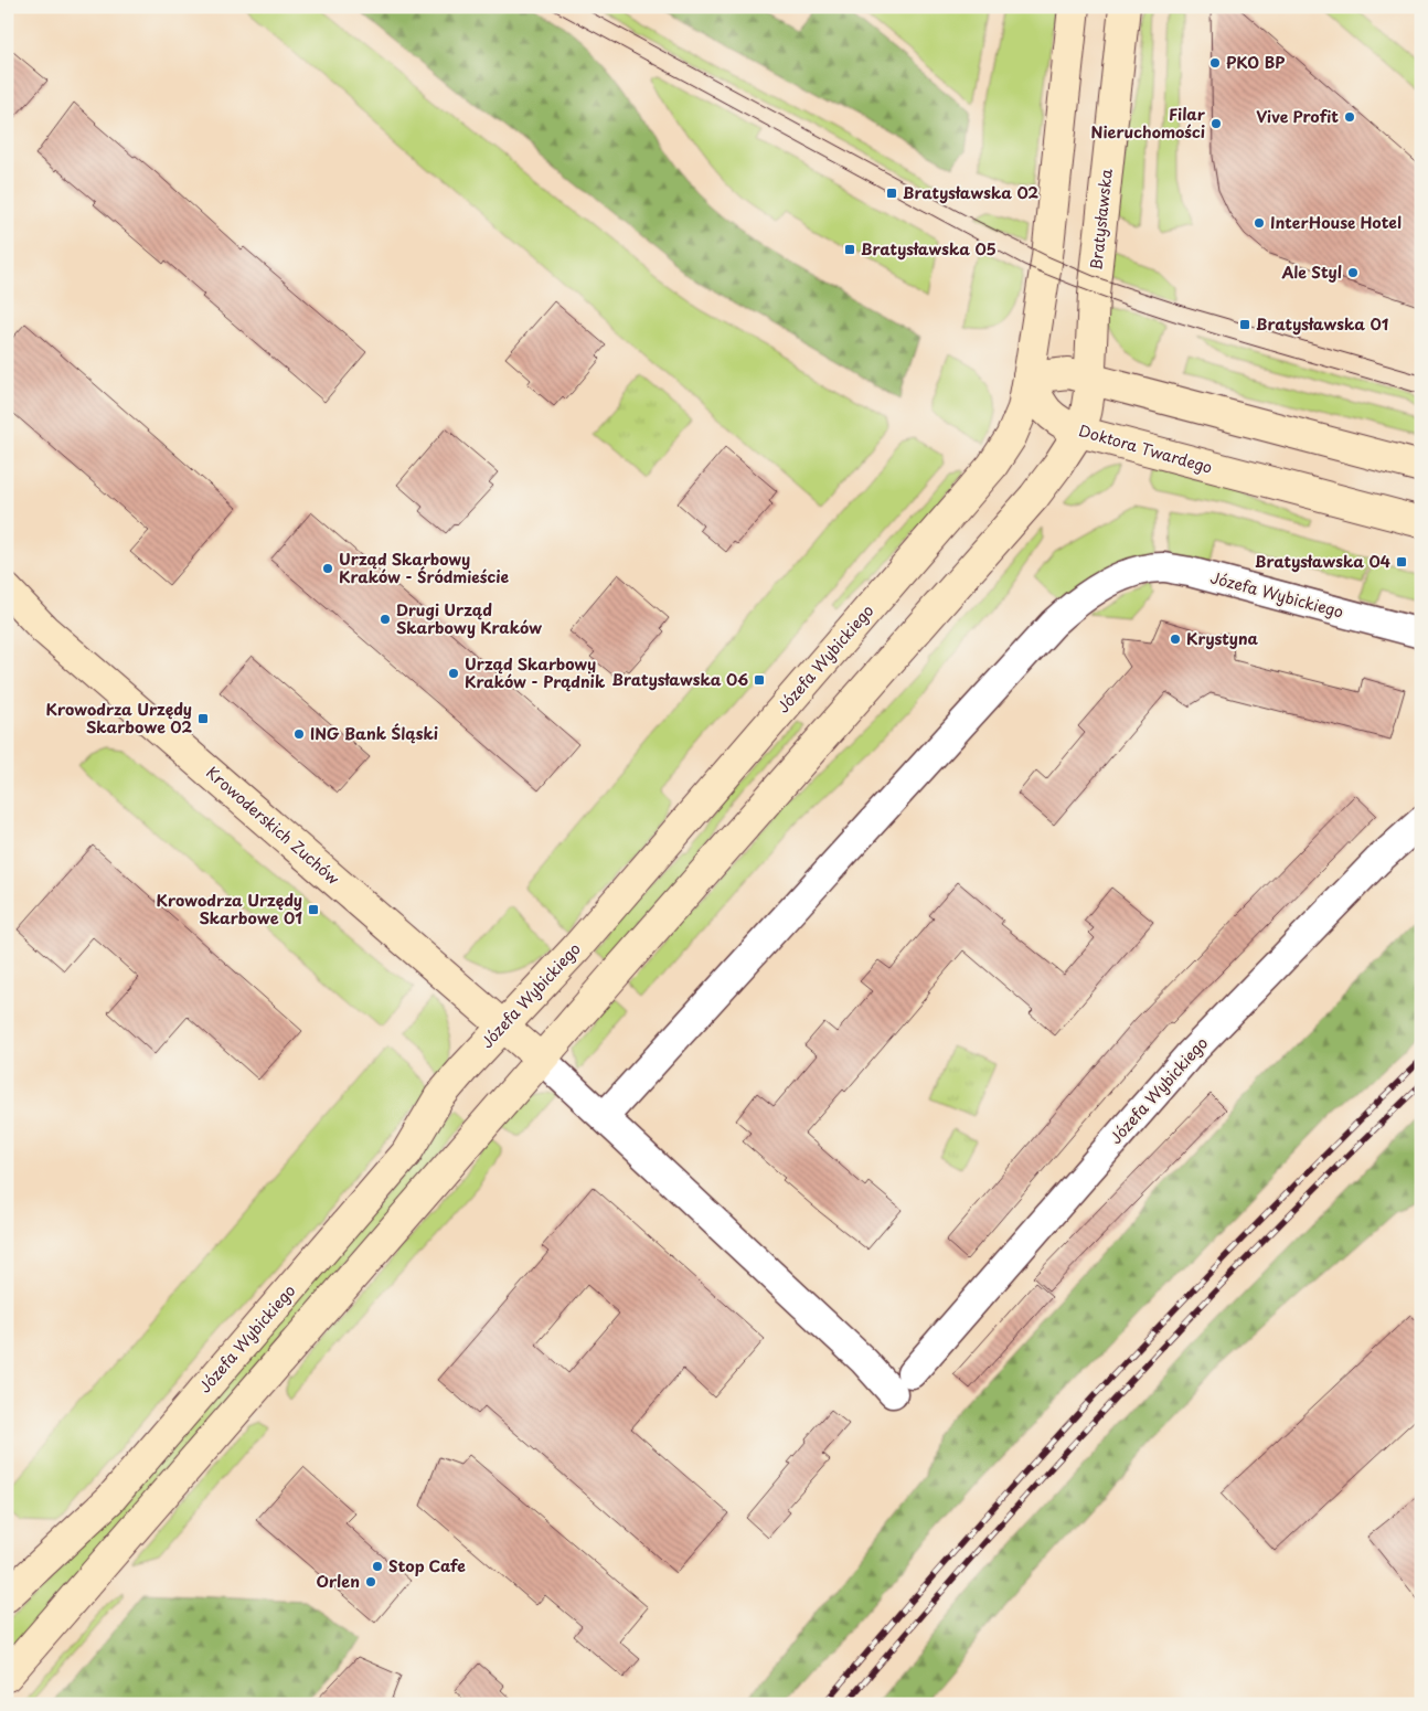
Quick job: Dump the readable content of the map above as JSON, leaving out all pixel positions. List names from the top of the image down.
{
  "streets": {
    "street": [
      "Bratysławska",
      "Doktora Twardego",
      "Józefa Wybickiego",
      "Krowoderskich Zuchów"
    ]
  },
  "crossings": [
    ["Bratysławska", "Doktora Twardego"],
    ["Doktora Twardego", "Józefa Wybickiego"],
    ["Józefa Wybickiego", "Krowoderskich Zuchów"]
  ],
  "places": {
    "other": [
      "PKO BP",
      "Vive Profit",
      "Filar Nieruchomości",
      "InterHouse Hotel",
      "Ale Styl",
      "Urząd Skarbowy Kraków - Śródmieście",
      "Drugi Urząd Skarbowy Kraków",
      "Krystyna",
      "Urząd Skarbowy Kraków - Prądnik",
      "ING Bank Śląski",
      "Stop Cafe",
      "Orlen"
    ],
    "transit": [
      "Bratysławska 02",
      "Bratysławska 05",
      "Bratysławska 01",
      "Bratysławska 04",
      "Bratysławska 06",
      "Krowodrza Urzędy Skarbowe 02",
      "Krowodrza Urzędy Skarbowe 01"
    ]
  }
}
